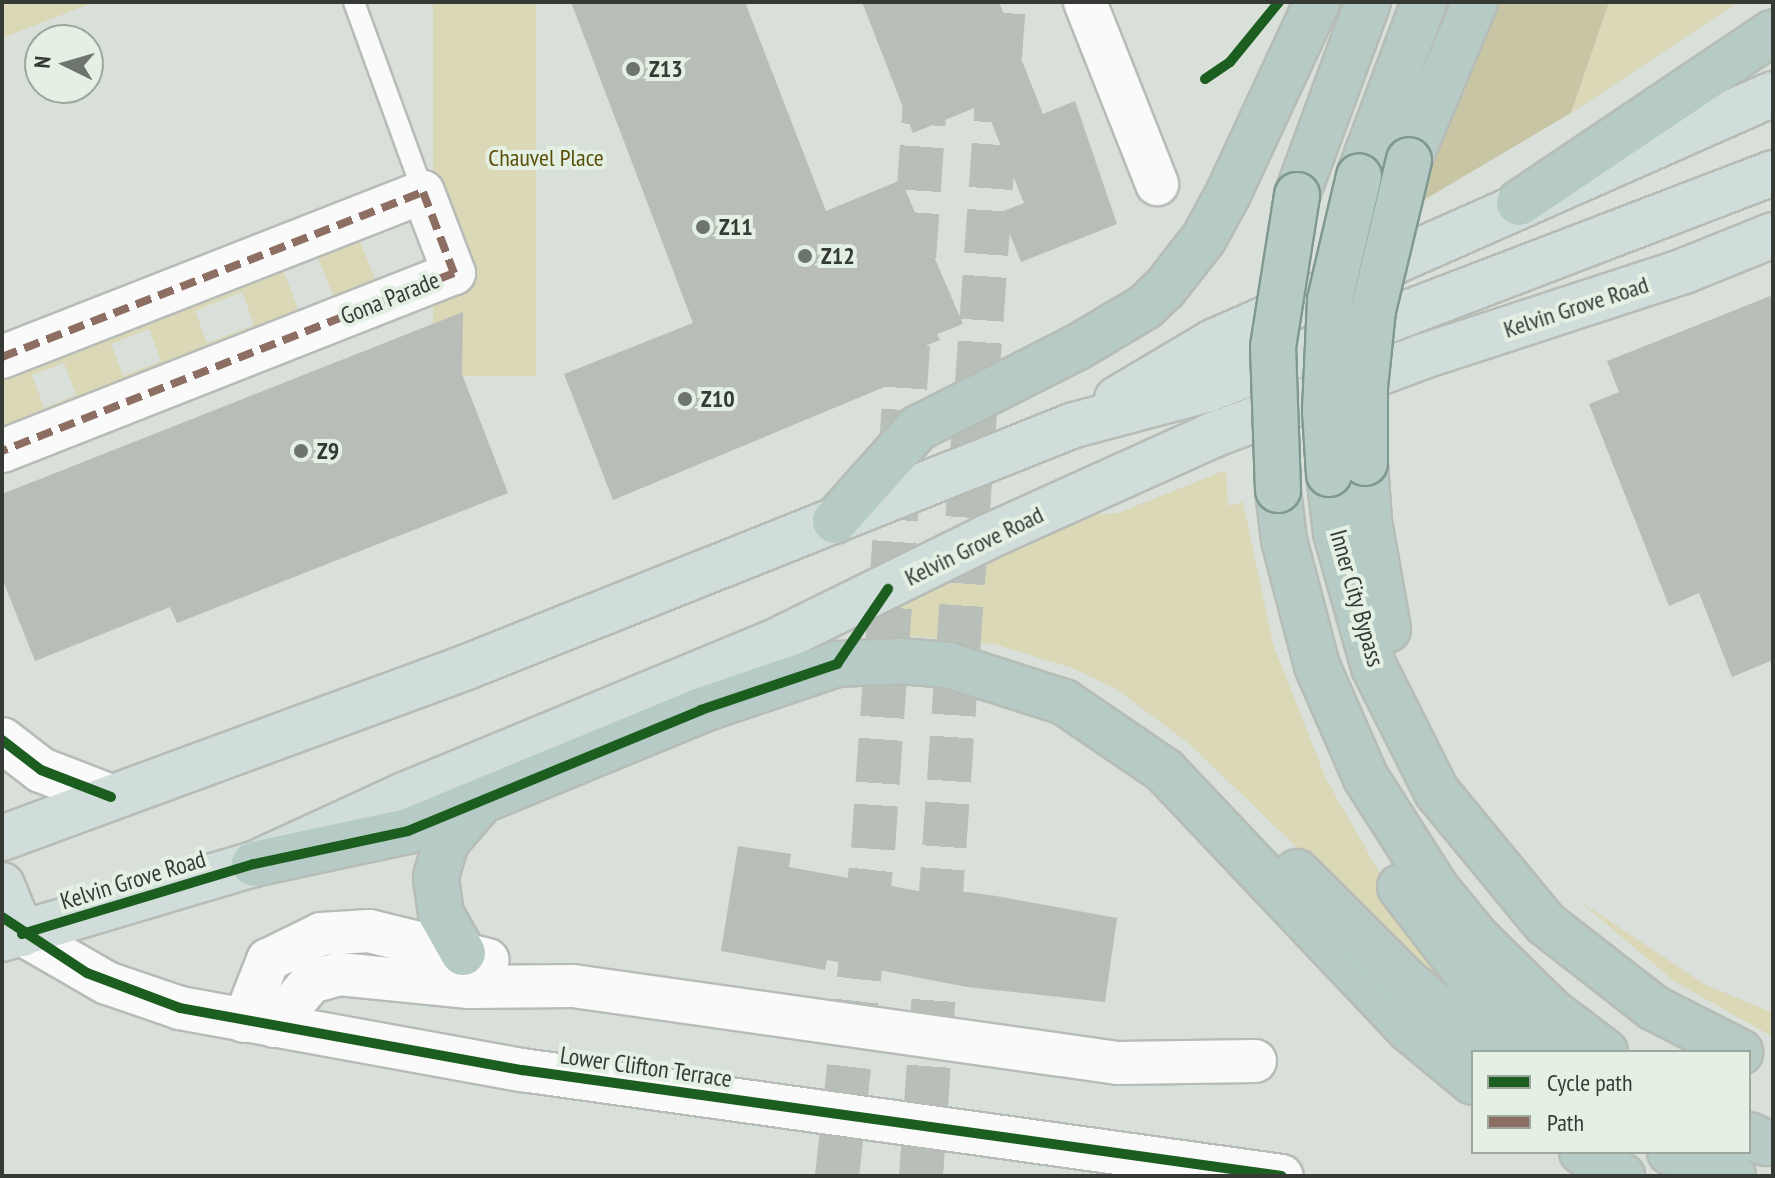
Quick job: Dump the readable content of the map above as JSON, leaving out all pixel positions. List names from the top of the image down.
{
  "streets": {
    "highway": ["Inner City Bypass"],
    "main road": ["Kelvin Grove Road"],
    "street": ["Gona Parade", "Lower Clifton Terrace"]
  },
  "crossings": [
    ["Kelvin Grove Road", "Lower Clifton Terrace"]
  ],
  "parks": ["Chauvel Place"],
  "places": [
    "Z13",
    "Z11",
    "Z12",
    "Z10",
    "Z9"
  ],
  "legend": ["Cycle path", "Path"],
  "north": "left"
}
